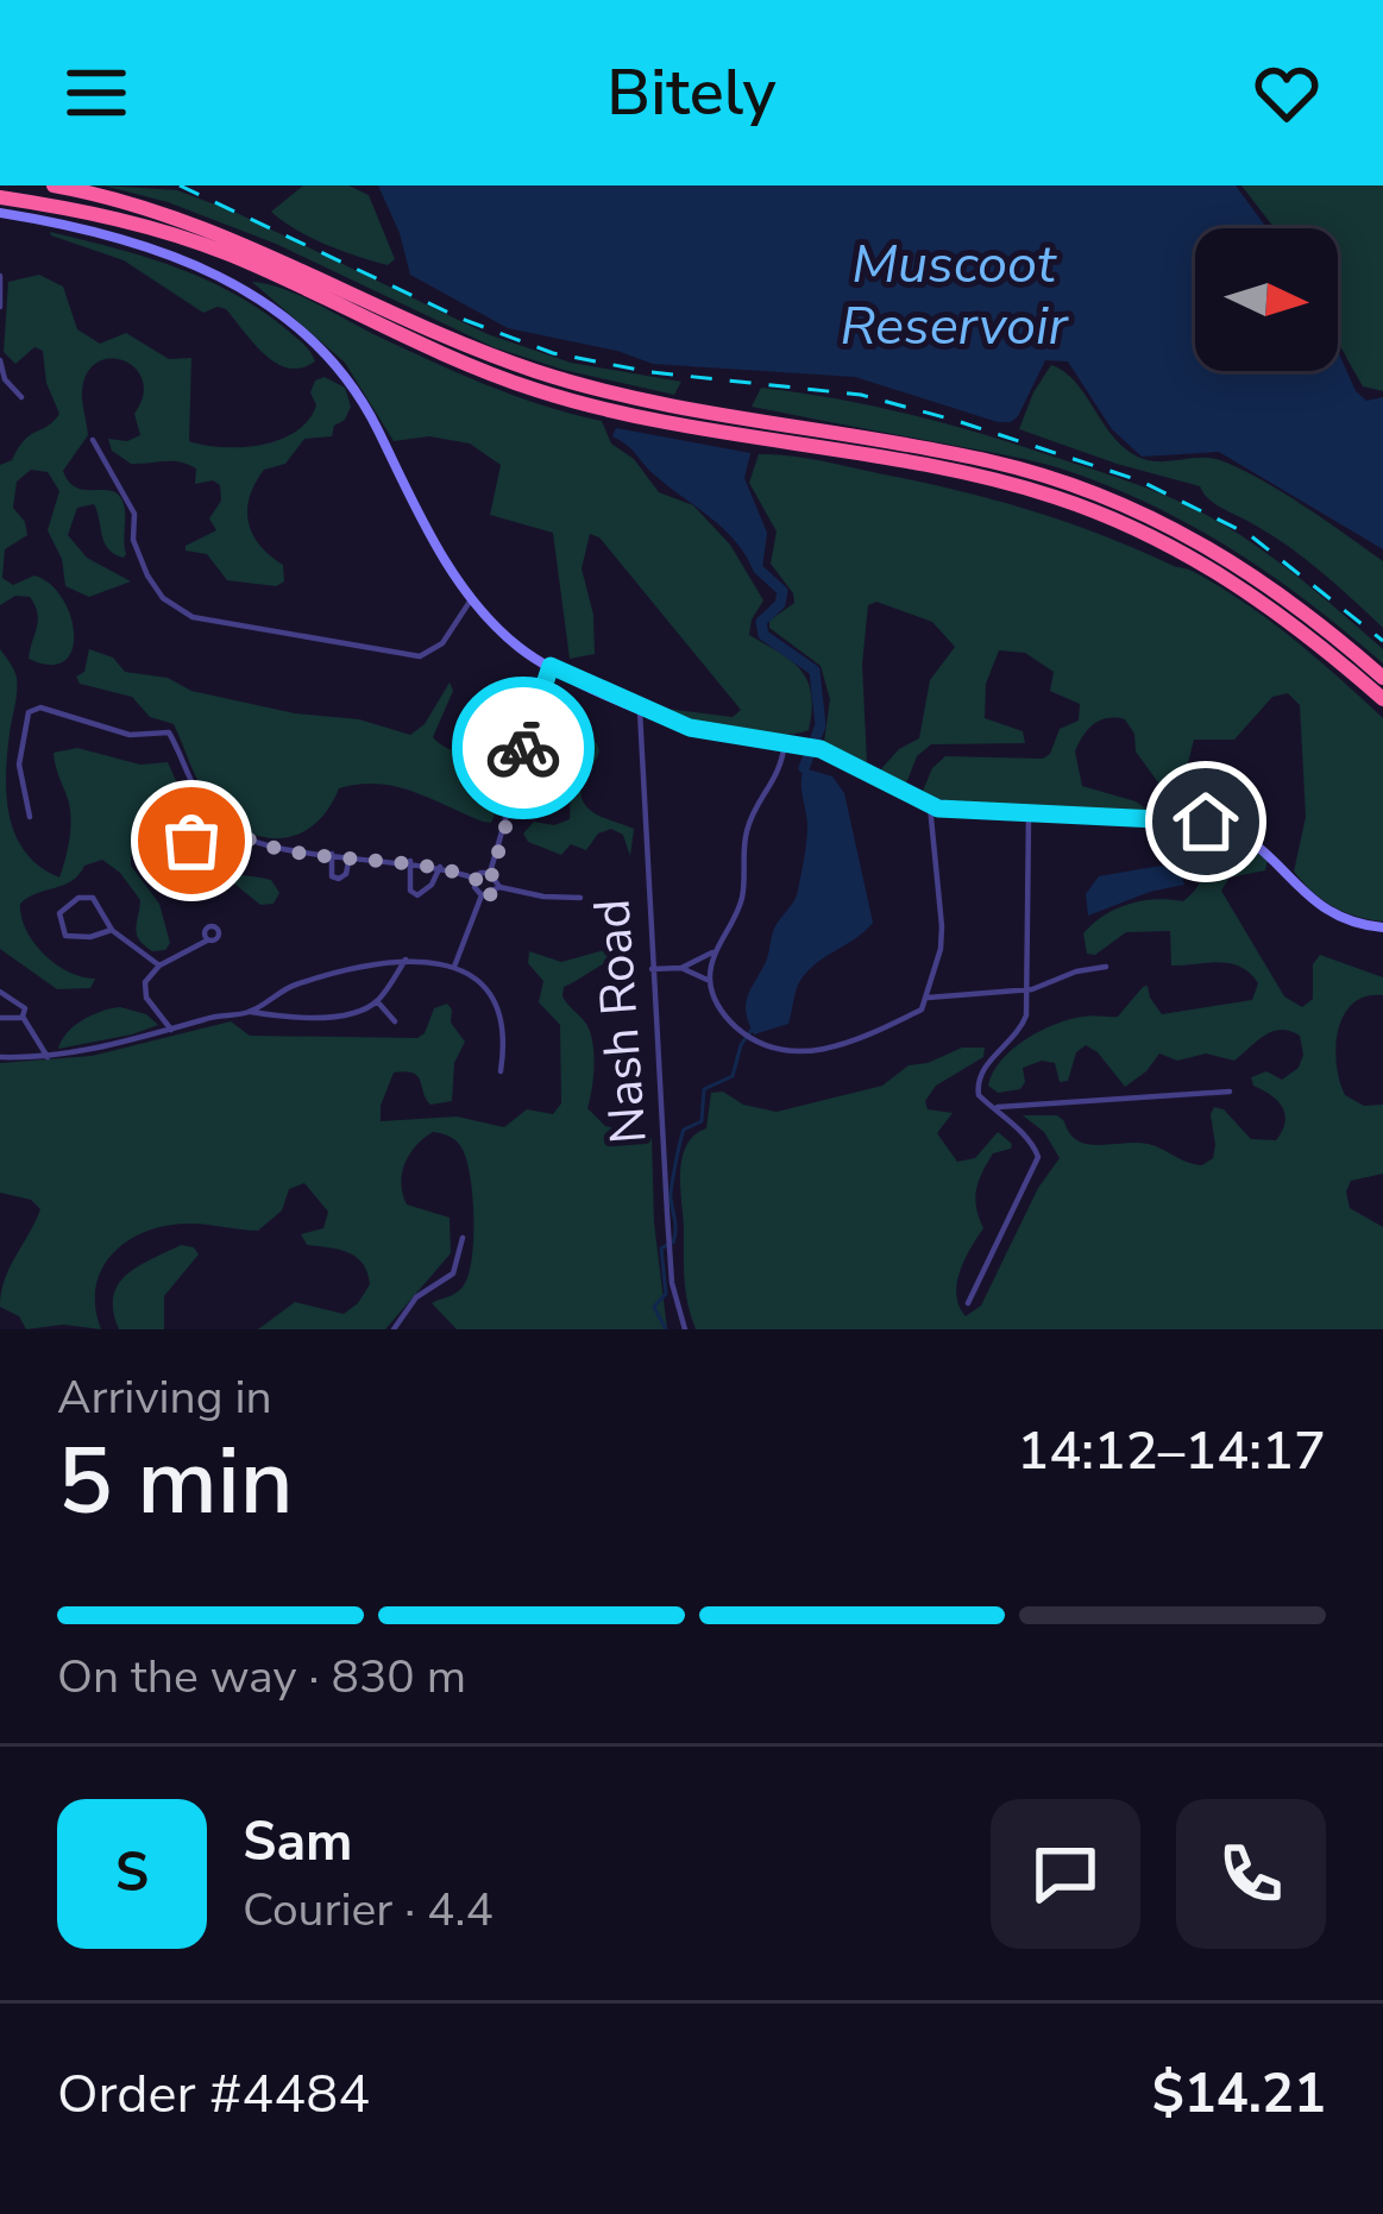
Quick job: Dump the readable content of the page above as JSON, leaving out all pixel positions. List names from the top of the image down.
{
  "streets": {
    "street": ["Nash Road"]
  },
  "water": ["Muscoot Reservoir"],
  "north": "right",
  "page": {
    "header": "Bitely",
    "heading": ["5 min", "Arriving in", "14:12–14:17"],
    "panel": [
      "Sam",
      "Courier · 4.4",
      "Order #4484",
      "$14.21"
    ],
    "bar": "On the way · 830 m",
    "round": "S"
  }
}
